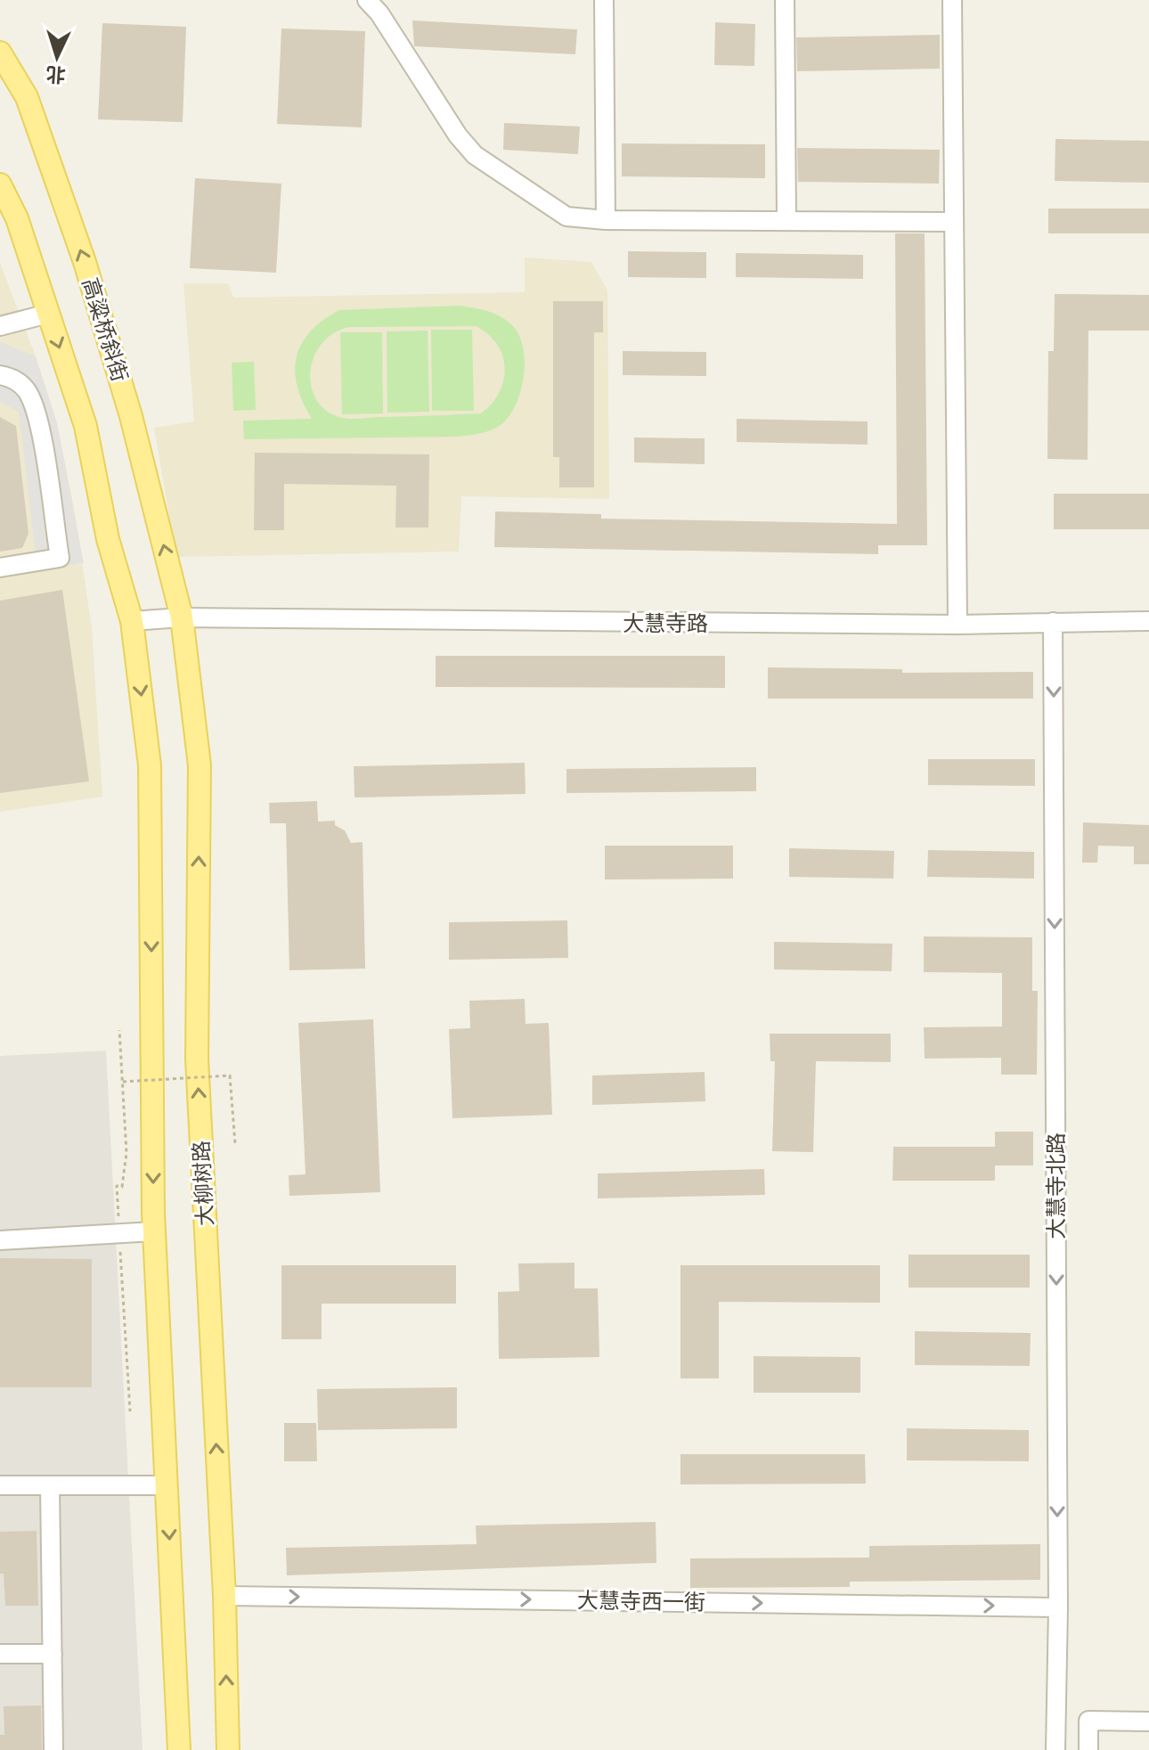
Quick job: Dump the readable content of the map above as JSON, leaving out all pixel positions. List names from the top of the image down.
{
  "streets": {
    "main road": ["高粱桥斜街", "大柳树路"],
    "street": ["大慧寺路", "大慧寺北路", "大慧寺西一街"]
  },
  "crossings": [
    ["高粱桥斜街", "大慧寺路"],
    ["高粱桥斜街", "大柳树路"],
    ["大慧寺路", "大柳树路"],
    ["大慧寺路", "大慧寺北路"],
    ["大柳树路", "大慧寺西一街"],
    ["大慧寺北路", "大慧寺西一街"]
  ],
  "one_way": ["大慧寺北路", "大慧寺西一街"],
  "north": "bottom"
}
